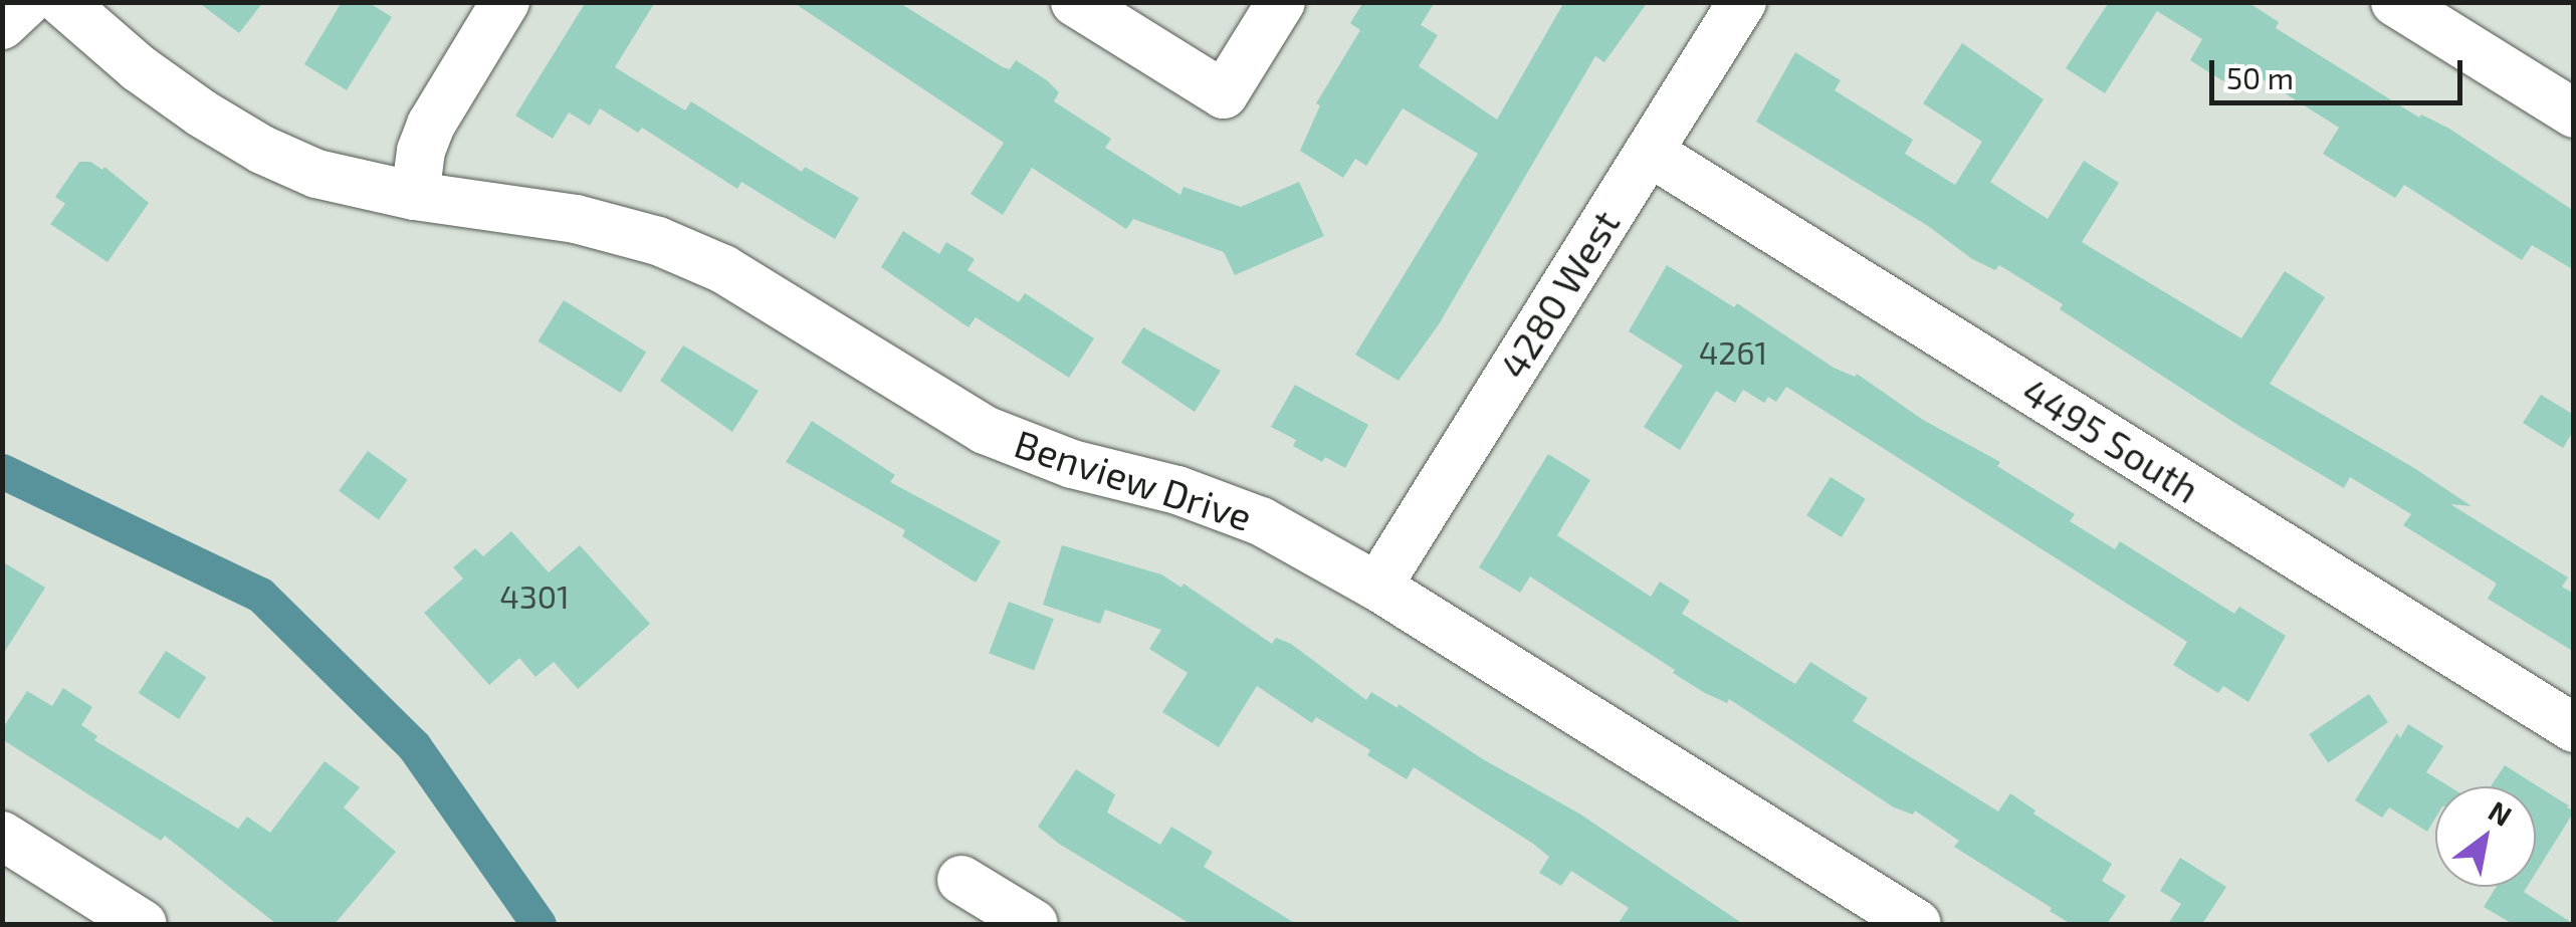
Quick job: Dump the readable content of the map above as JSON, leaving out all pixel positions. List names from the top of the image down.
{
  "streets": {
    "street": ["4280 West", "4495 South", "Benview Drive"]
  },
  "crossings": [
    ["4280 West", "4495 South"],
    ["4280 West", "Benview Drive"]
  ],
  "house_numbers": ["4261", "4301"],
  "scale_bar": "50 m",
  "north": "top right"
}
